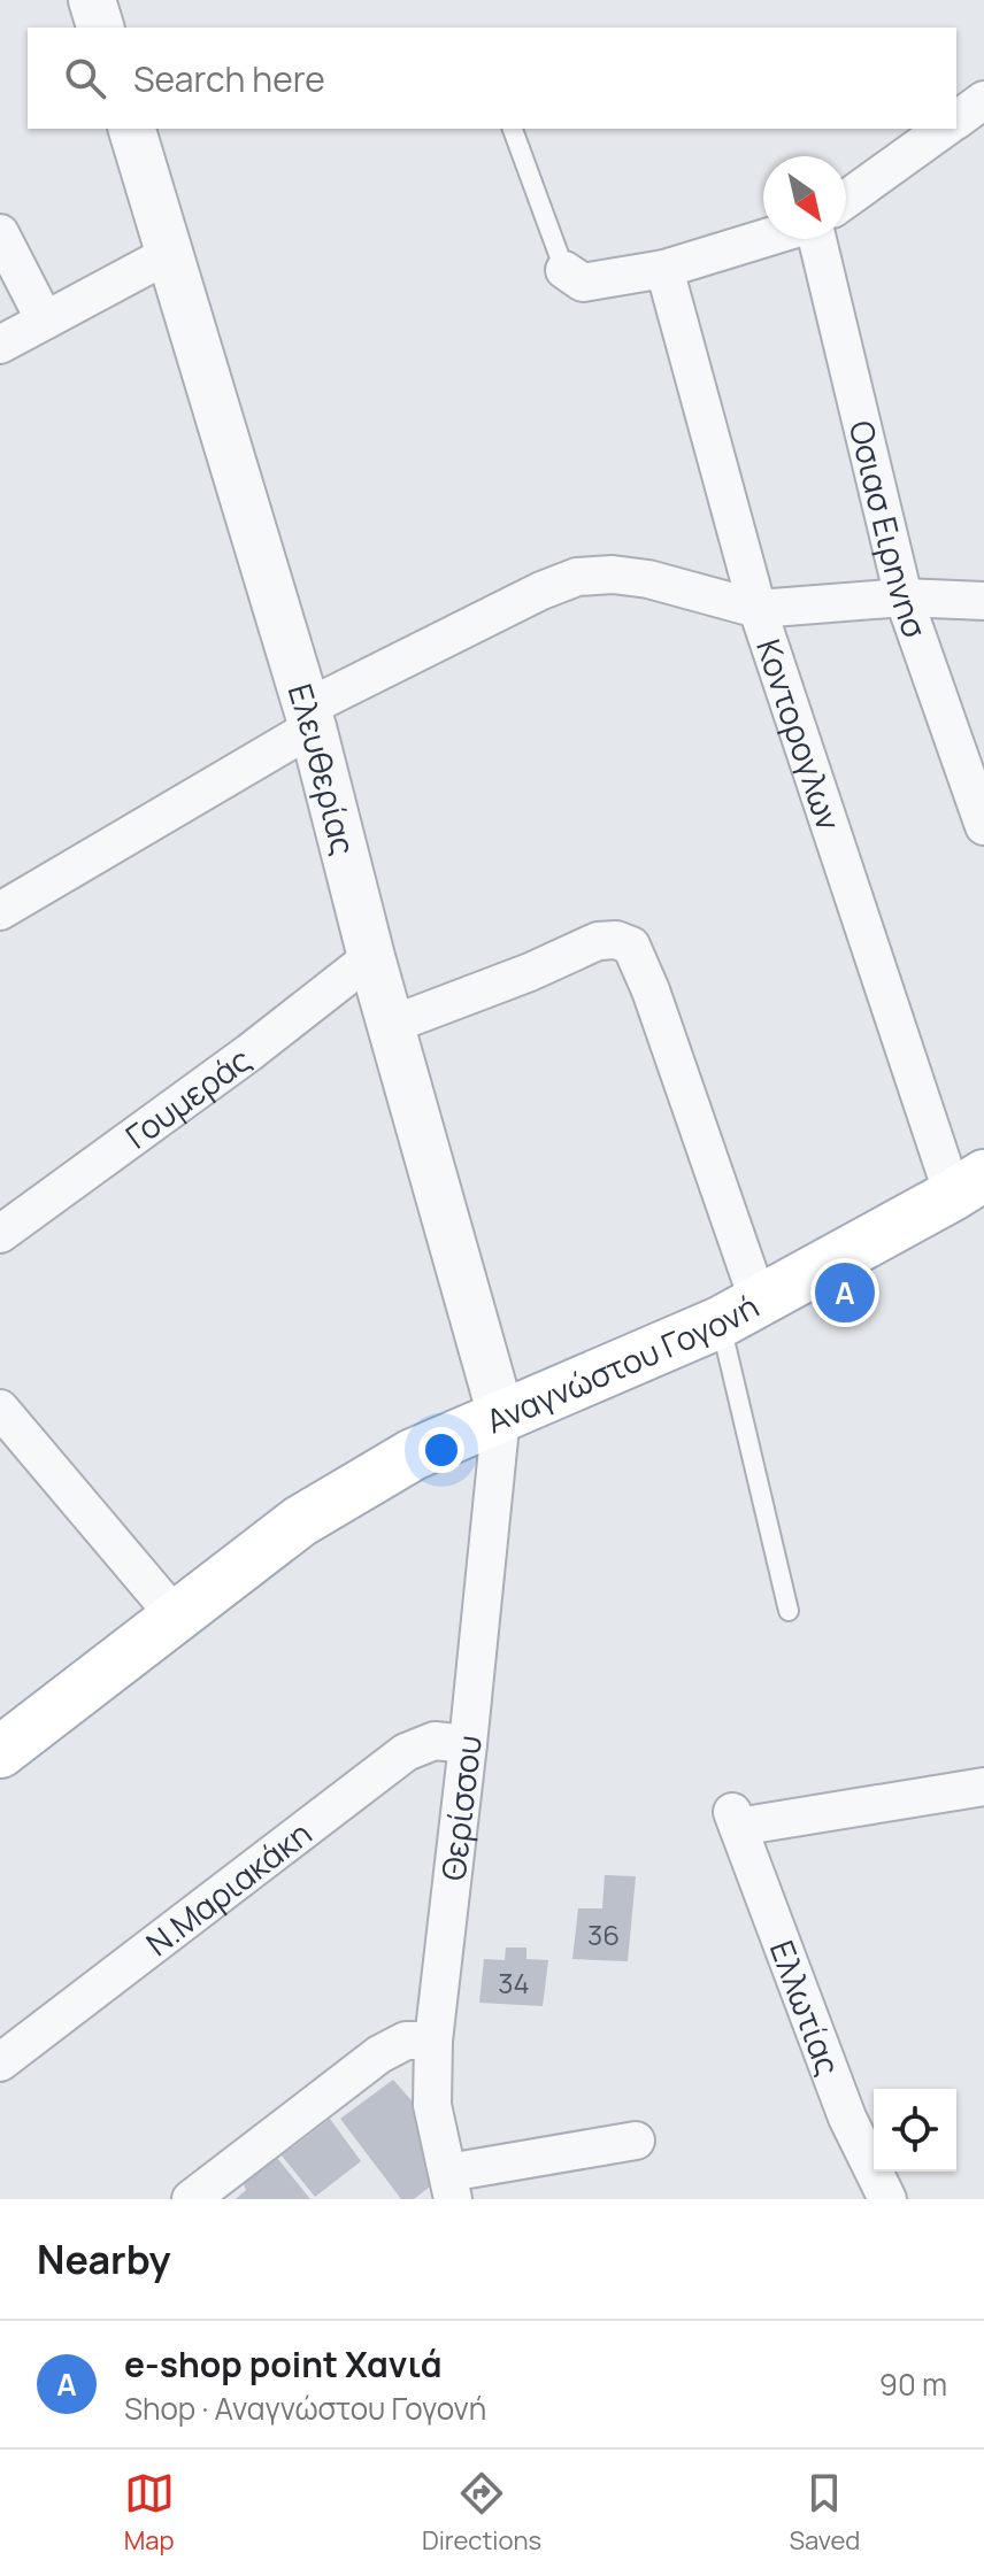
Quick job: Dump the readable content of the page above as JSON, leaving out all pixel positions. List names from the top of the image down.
{
  "streets": {
    "main road": ["Αναγνώστου Γογονή"],
    "street": [
      "Οσιασ Ειρηνησ",
      "Κοντορογλων",
      "Ελευθερίας",
      "Γουμεράς",
      "Θερίσσου",
      "Ν.Μαριακάκη",
      "Ελλωτίας"
    ]
  },
  "crossings": [
    ["Κοντορογλων", "Αναγνώστου Γογονή"],
    ["Ελευθερίας", "Γουμεράς"],
    ["Ελευθερίας", "Αναγνώστου Γογονή"],
    ["Ελευθερίας", "Θερίσσου"],
    ["Αναγνώστου Γογονή", "Θερίσσου"],
    ["Θερίσσου", "Ν.Μαριακάκη"]
  ],
  "house_numbers": ["36", "34"],
  "north": "bottom right",
  "page": {
    "search": "Search here",
    "pins": "A",
    "heading": "Nearby",
    "list": [
      {
        "mark": "A",
        "name": "e-shop point Χανιά",
        "note": "Shop · Αναγνώστου Γογονή",
        "value": "90 m"
      }
    ],
    "nav": ["Map", "Directions", "Saved"]
  }
}
